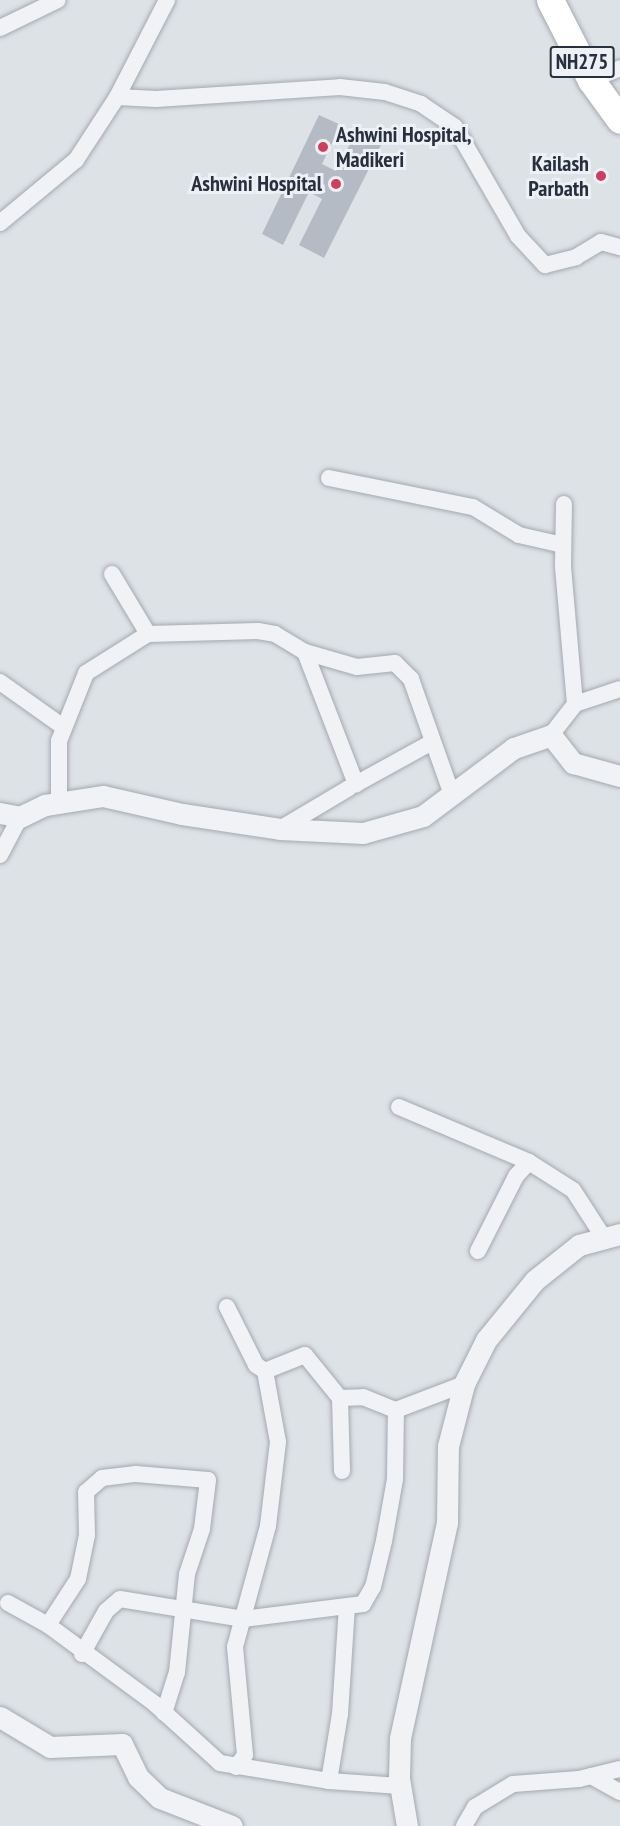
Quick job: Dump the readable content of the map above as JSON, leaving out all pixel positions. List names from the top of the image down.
{
  "streets": {
    "highway": ["NH275"]
  },
  "places": ["Ashwini Hospital, Madikeri", "Kailash Parbath", "Ashwini Hospital"]
}
